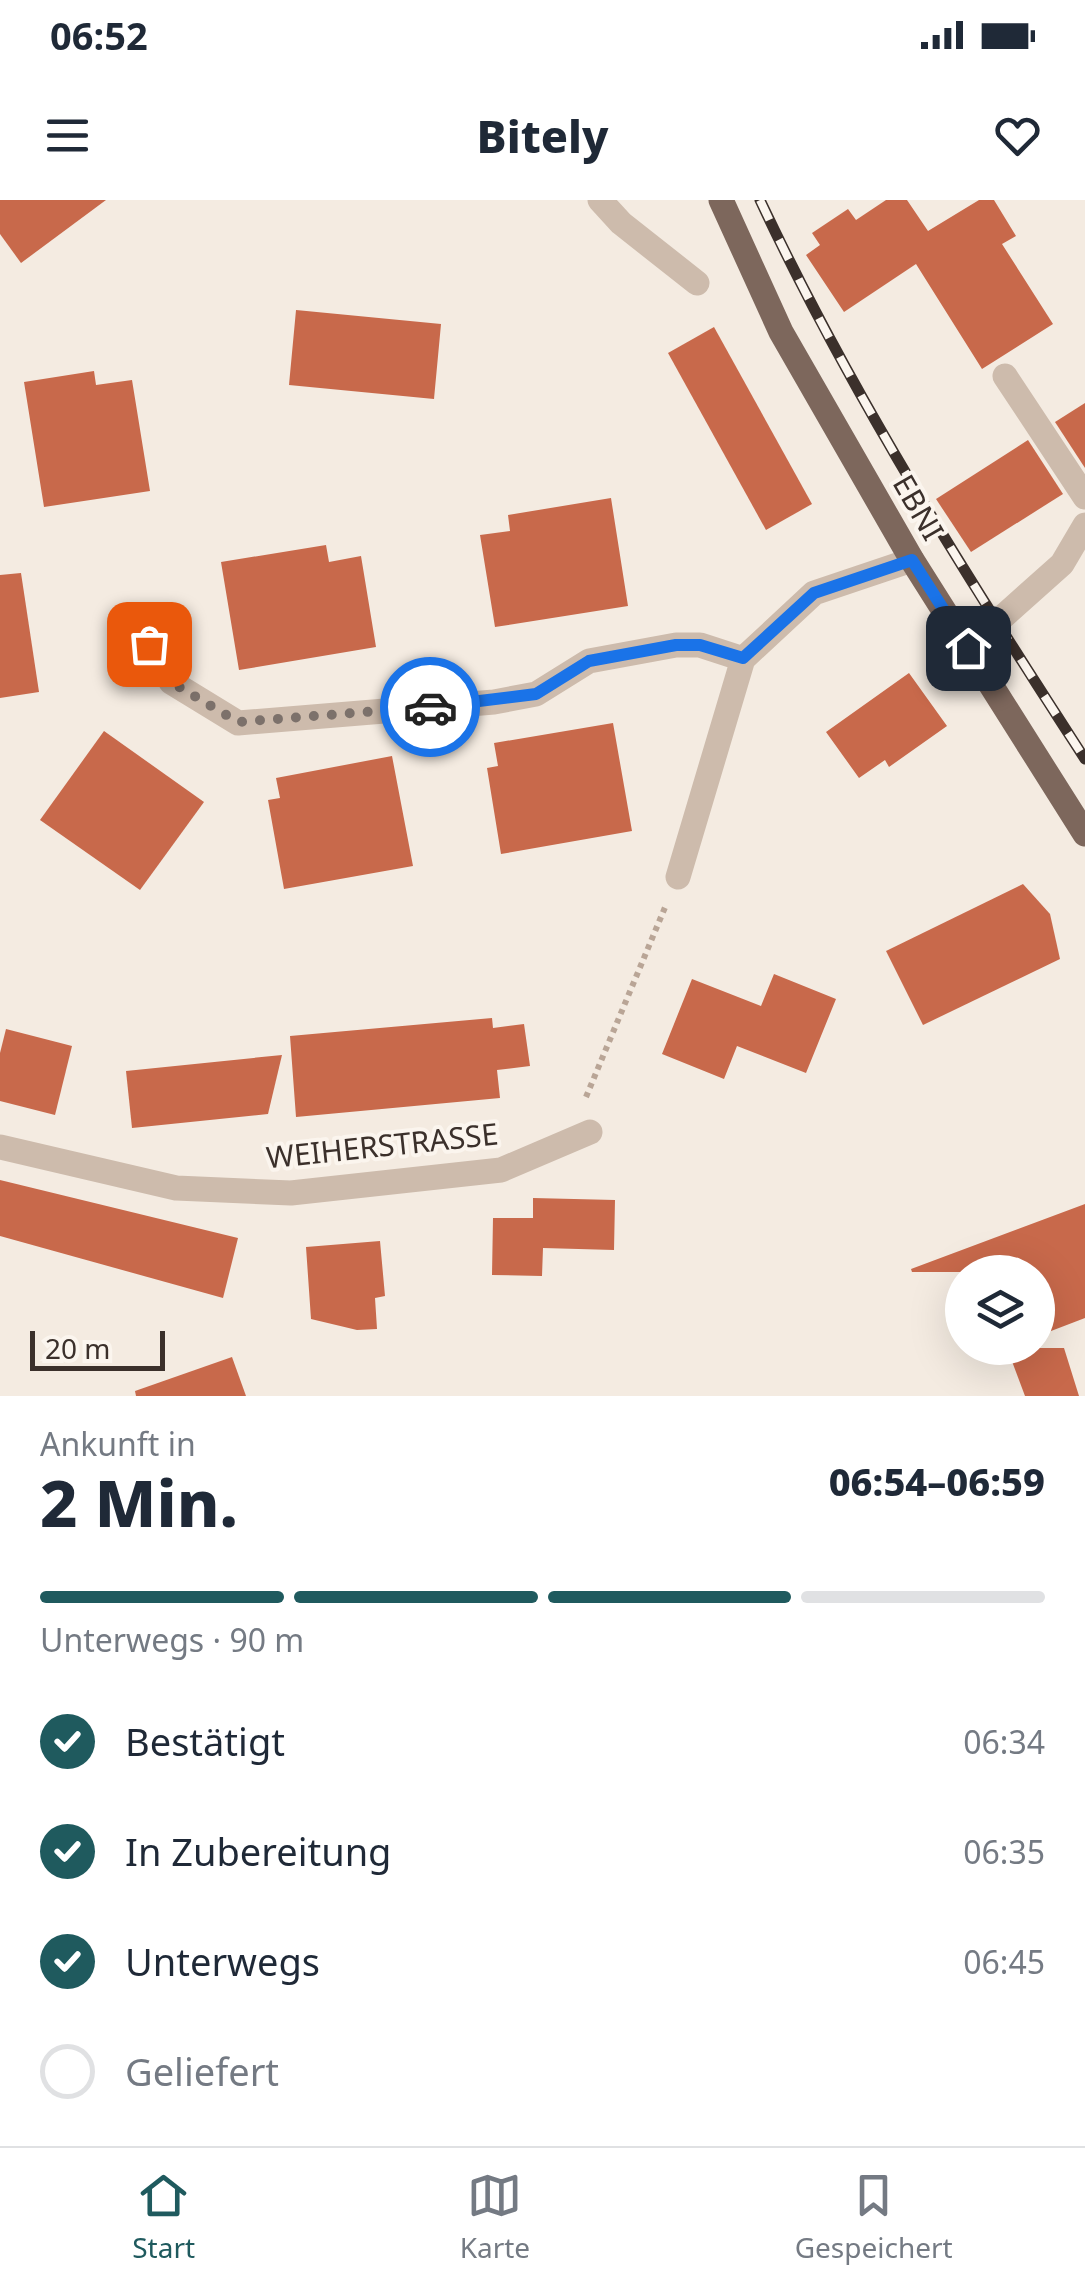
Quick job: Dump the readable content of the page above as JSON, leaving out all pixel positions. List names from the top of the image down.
{
  "streets": {
    "main road": ["EBNI"],
    "street": ["WEIHERSTRASSE"]
  },
  "scale_bar": "20 m",
  "page": {
    "status": "06:52",
    "header": "Bitely",
    "scale": "20 m",
    "heading": ["2 Min.", "Ankunft in", "06:54–06:59"],
    "bar": "Unterwegs · 90 m",
    "list": [
      ["Bestätigt", "06:34"],
      ["In Zubereitung", "06:35"],
      ["Unterwegs", "06:45"],
      "Geliefert"
    ],
    "tabs": ["Start", "Karte", "Gespeichert"]
  }
}
